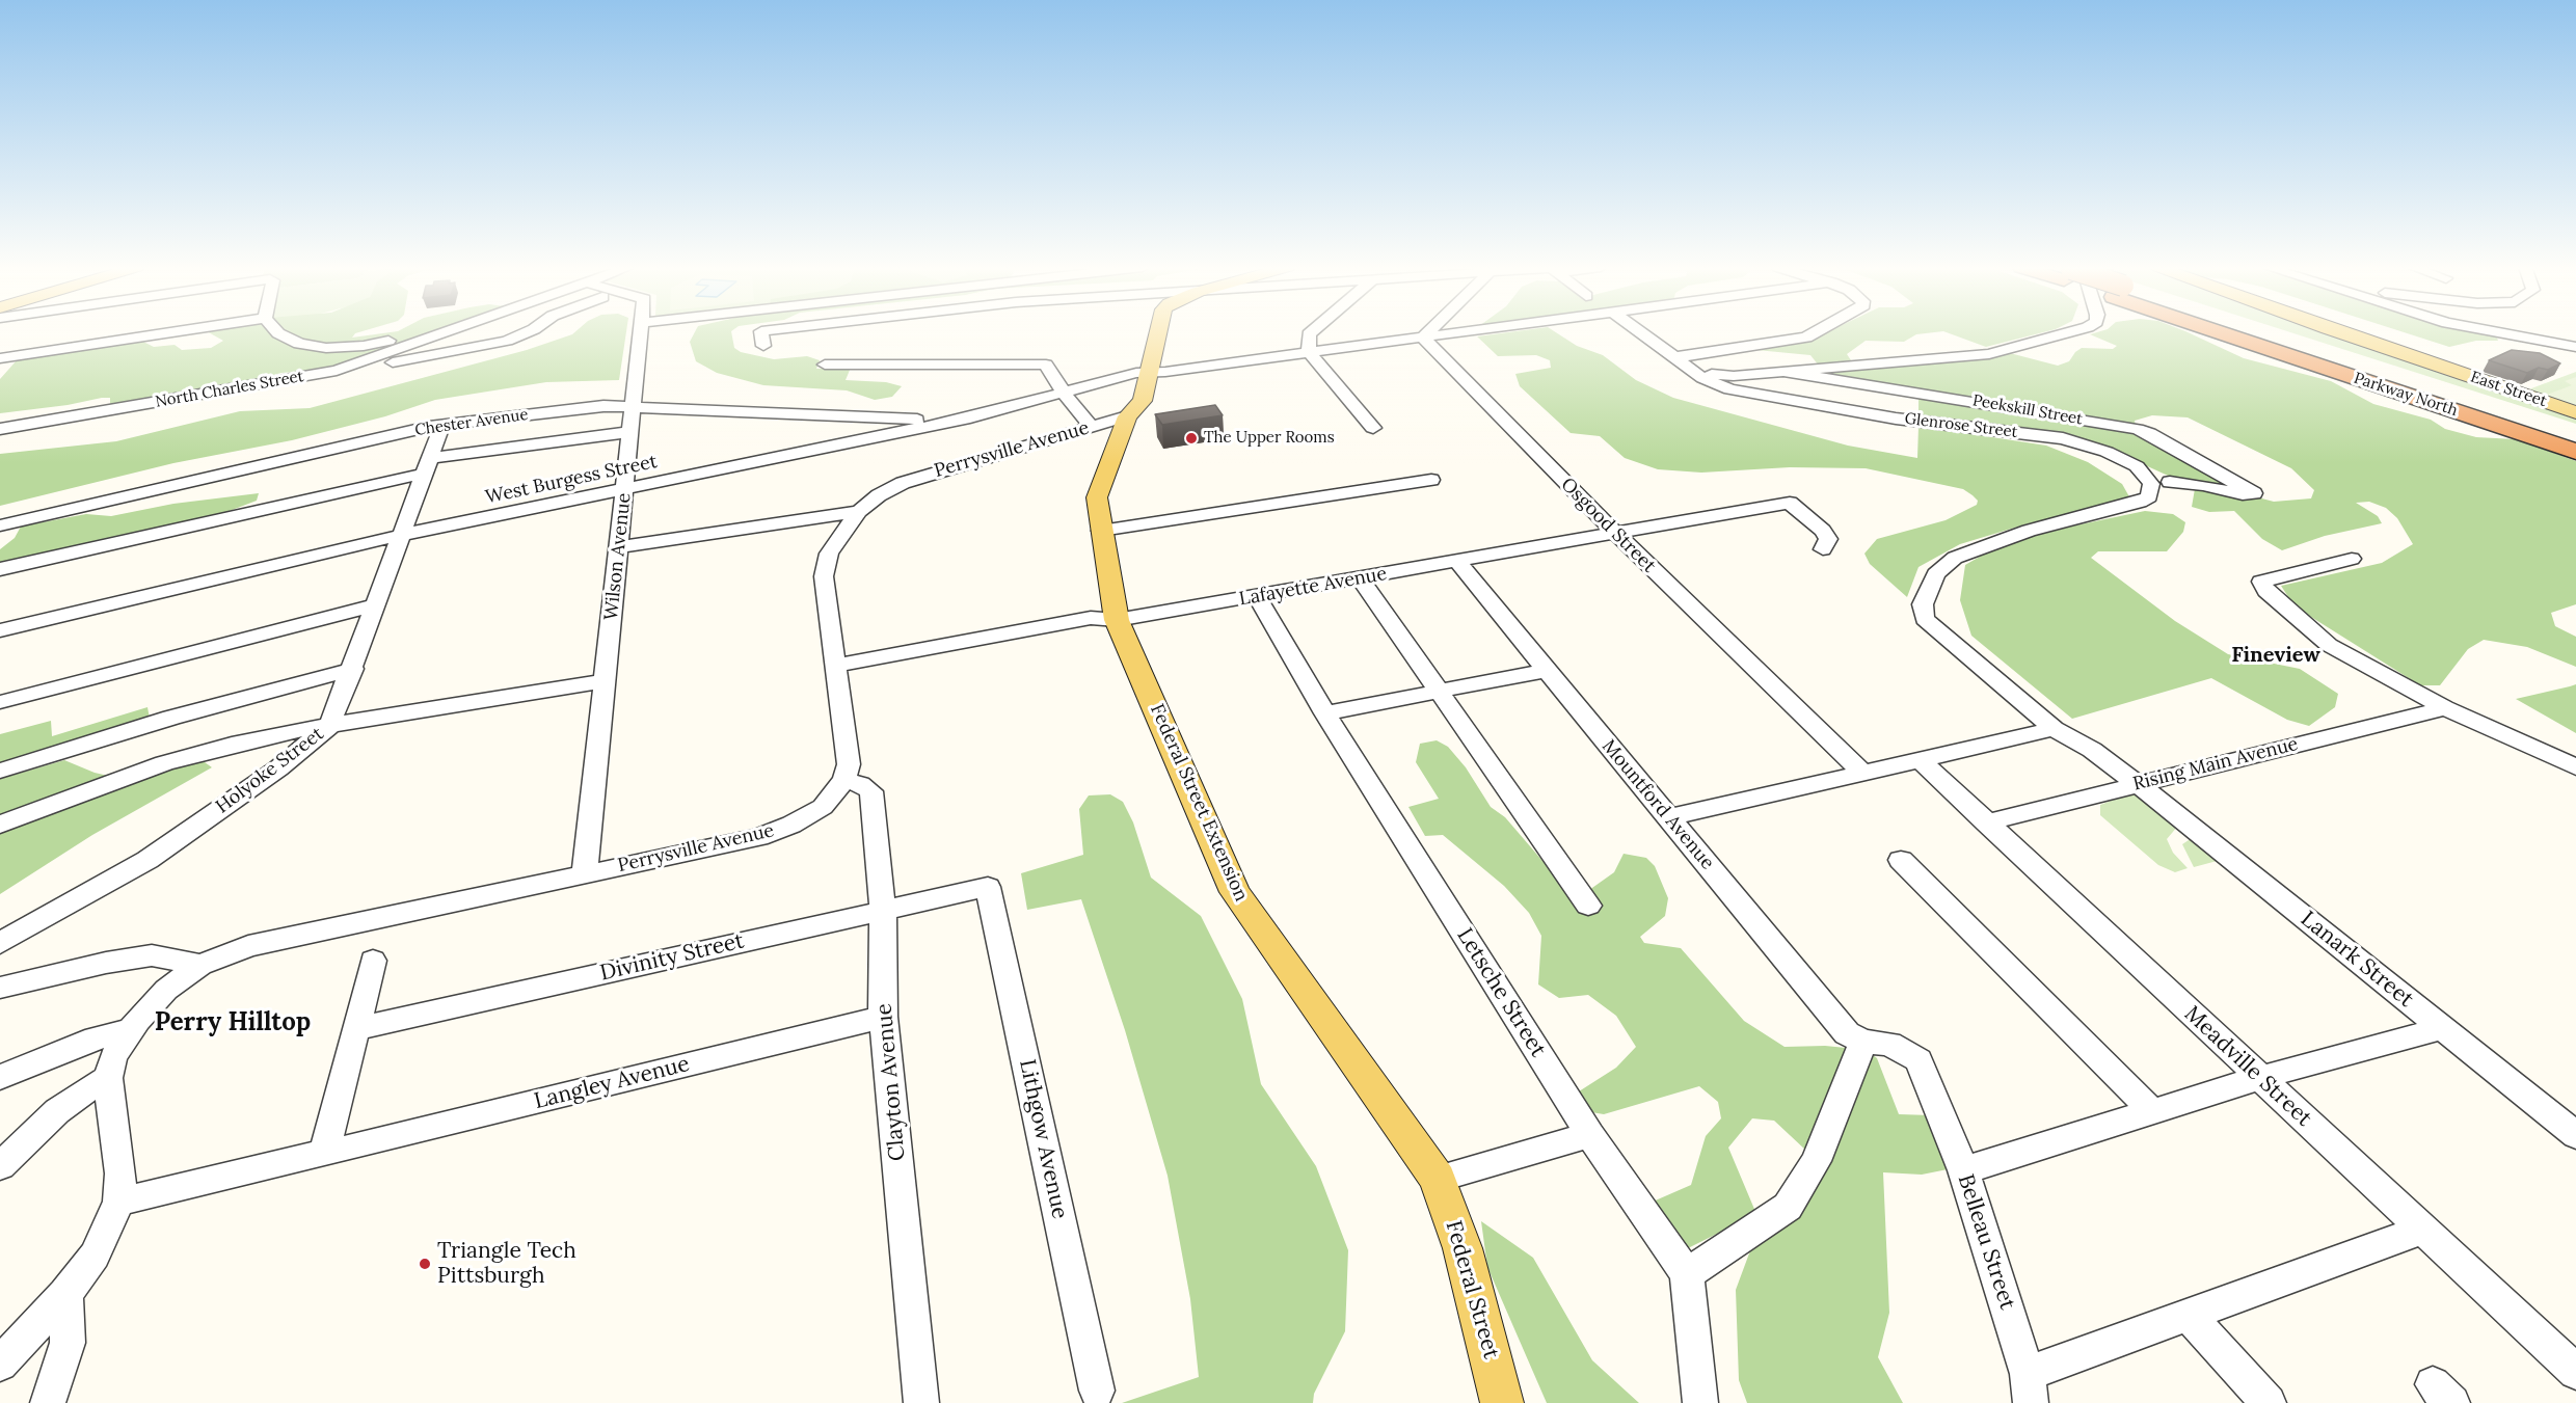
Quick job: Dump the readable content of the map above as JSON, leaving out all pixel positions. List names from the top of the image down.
{
  "streets": {
    "highway": ["Parkway North"],
    "main road": ["East Street", "Federal Street Extension", "Federal Street"],
    "street": [
      "North Charles Street",
      "Peekskill Street",
      "Chester Avenue",
      "Glenrose Street",
      "Perrysville Avenue",
      "West Burgess Street",
      "Osgood Street",
      "Wilson Avenue",
      "Lafayette Avenue",
      "Rising Main Avenue",
      "Holyoke Street",
      "Mountford Avenue",
      "Divinity Street",
      "Lanark Street",
      "Letsche Street",
      "Meadville Street",
      "Clayton Avenue",
      "Langley Avenue",
      "Lithgow Avenue",
      "Belleau Street"
    ]
  },
  "crossings": [
    ["Peekskill Street", "Glenrose Street"],
    ["Chester Avenue", "West Burgess Street"],
    ["Chester Avenue", "Wilson Avenue"],
    ["Chester Avenue", "Holyoke Street"],
    ["Glenrose Street", "Lanark Street"],
    ["Perrysville Avenue", "Wilson Avenue"],
    ["Perrysville Avenue", "Lafayette Avenue"],
    ["Perrysville Avenue", "Federal Street Extension"],
    ["Perrysville Avenue", "Clayton Avenue"],
    ["Perrysville Avenue", "Langley Avenue"],
    ["West Burgess Street", "Osgood Street"],
    ["West Burgess Street", "Wilson Avenue"],
    ["West Burgess Street", "Holyoke Street"],
    ["Osgood Street", "Lafayette Avenue"],
    ["Lafayette Avenue", "Federal Street Extension"],
    ["Lafayette Avenue", "Mountford Avenue"],
    ["Lafayette Avenue", "Letsche Street"],
    ["Rising Main Avenue", "Lanark Street"],
    ["Rising Main Avenue", "Meadville Street"],
    ["Federal Street Extension", "Federal Street"],
    ["Mountford Avenue", "Belleau Street"],
    ["Divinity Street", "Clayton Avenue"],
    ["Divinity Street", "Lithgow Avenue"],
    ["Meadville Street", "Belleau Street"],
    ["Clayton Avenue", "Langley Avenue"]
  ],
  "districts": ["Fineview", "Perry Hilltop"],
  "places": ["The Upper Rooms", "Triangle Tech Pittsburgh"]
}
